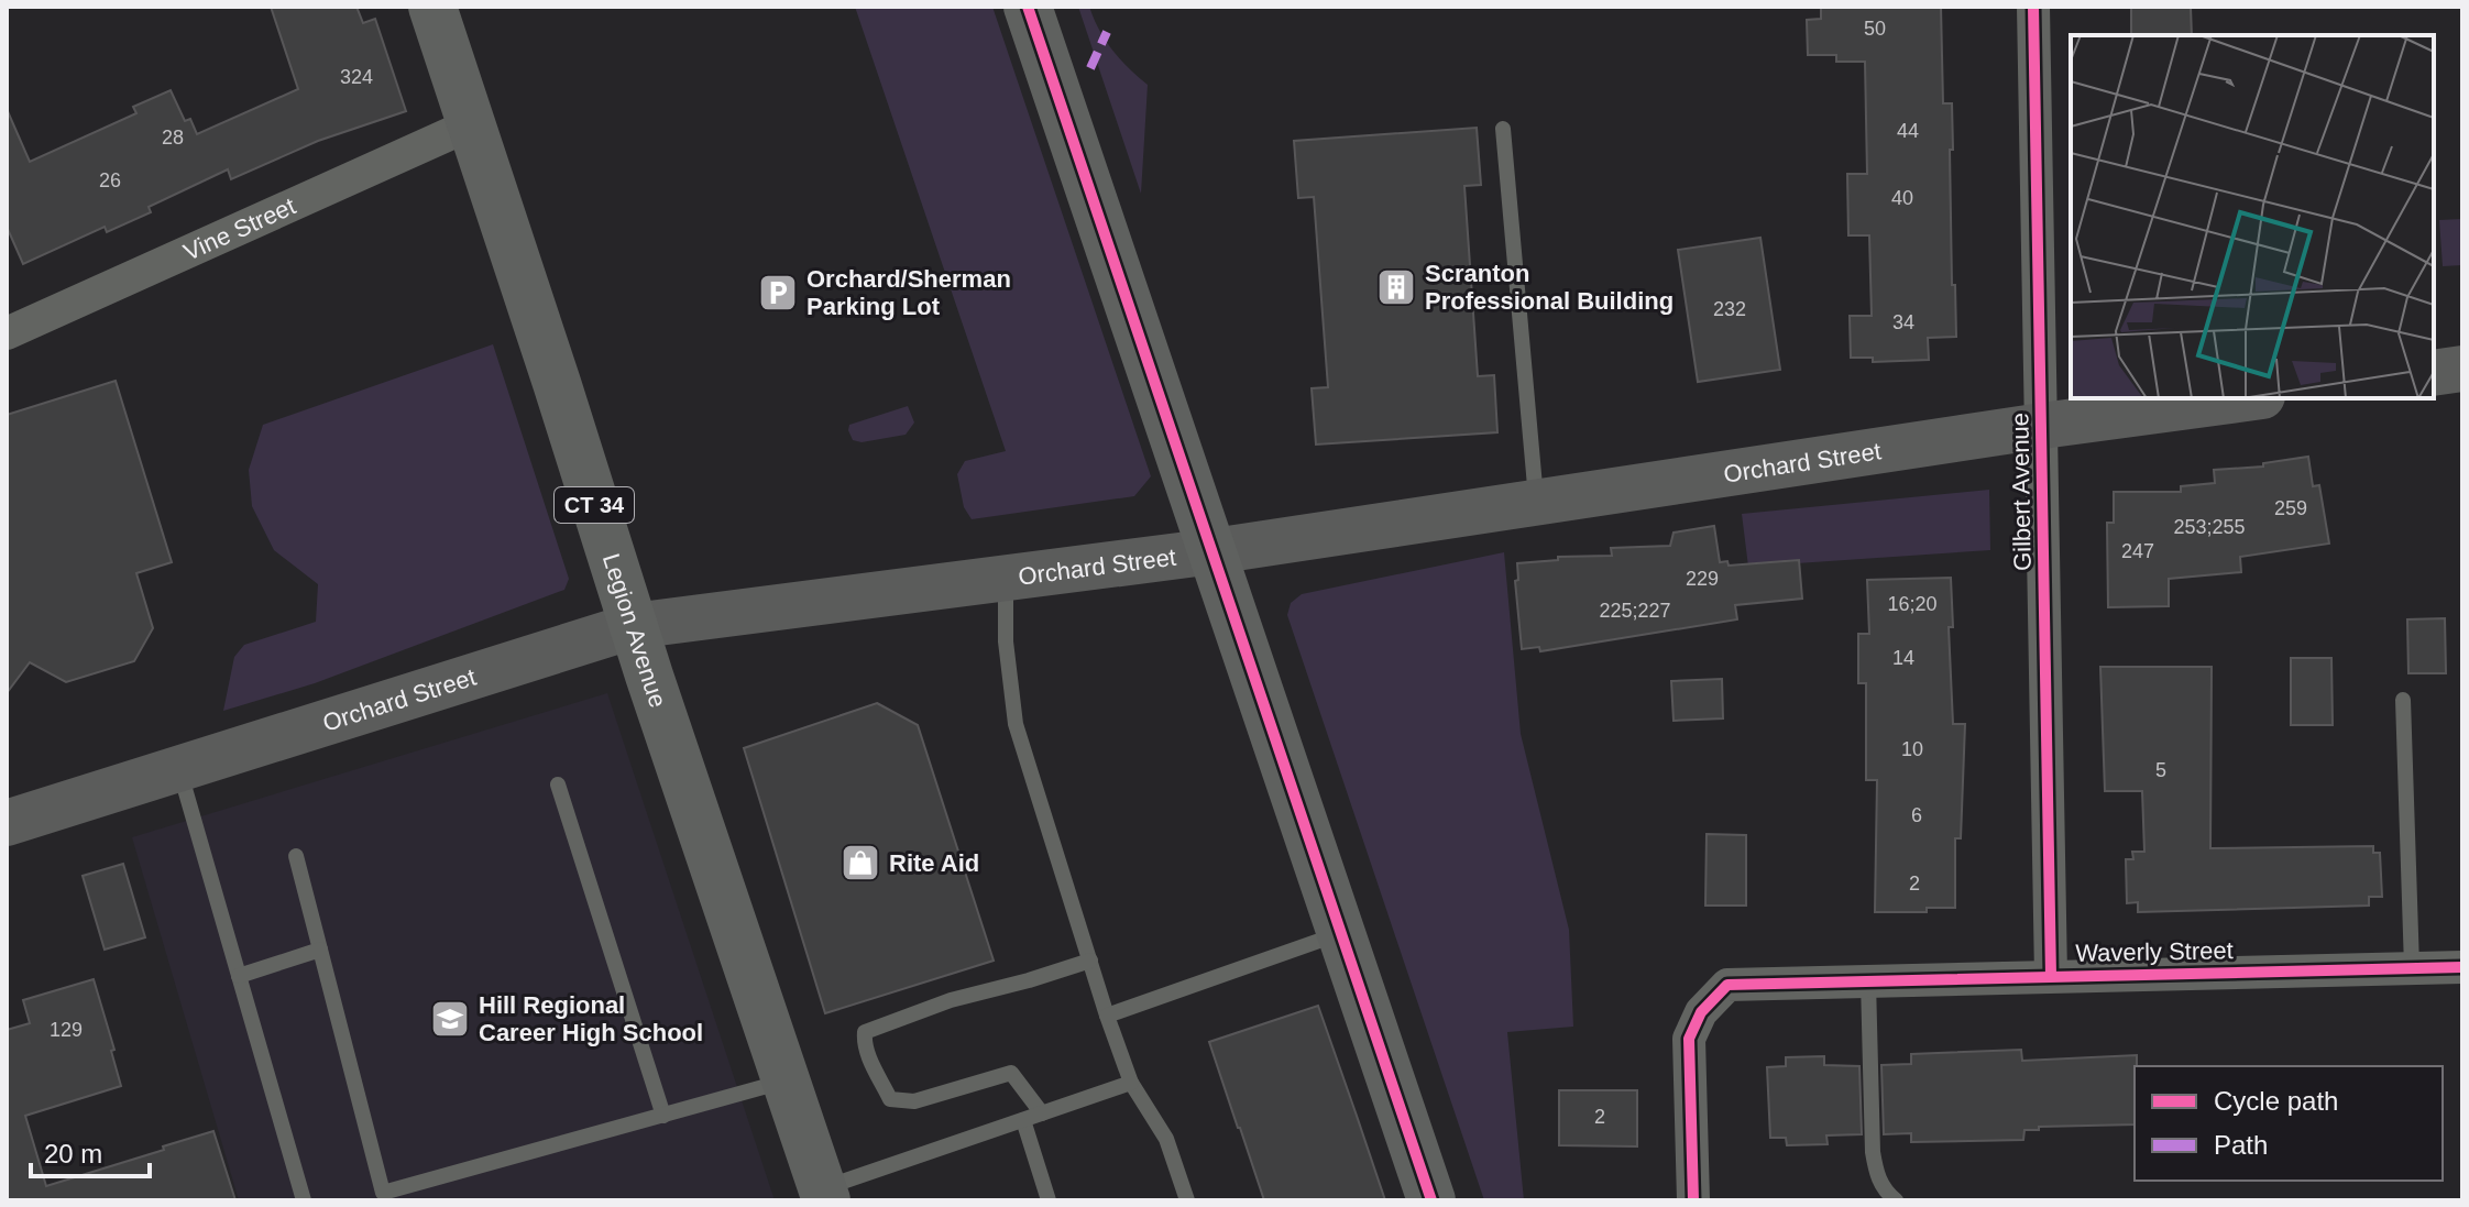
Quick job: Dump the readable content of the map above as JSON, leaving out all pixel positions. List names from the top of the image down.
{
  "streets": {
    "highway": ["CT 34", "Legion Avenue"],
    "main road": ["Orchard Street"],
    "street": ["Vine Street", "Gilbert Avenue", "Waverly Street"]
  },
  "crossings": [
    ["Vine Street", "Legion Avenue"],
    ["Orchard Street", "Gilbert Avenue"],
    ["Orchard Street", "Legion Avenue"],
    ["Gilbert Avenue", "Waverly Street"]
  ],
  "places": {
    "building": ["Scranton Professional Building"],
    "parking": ["Orchard/Sherman Parking Lot"],
    "shop": ["Rite Aid"],
    "school or university": ["Hill Regional Career High School"]
  },
  "house_numbers": [
    "50",
    "324",
    "44",
    "28",
    "26",
    "40",
    "232",
    "34",
    "259",
    "253;255",
    "247",
    "229",
    "16;20",
    "225;227",
    "14",
    "10",
    "5",
    "6",
    "2",
    "129",
    "2"
  ],
  "legend": ["Cycle path", "Path"],
  "scale_bar": "20 m"
}
